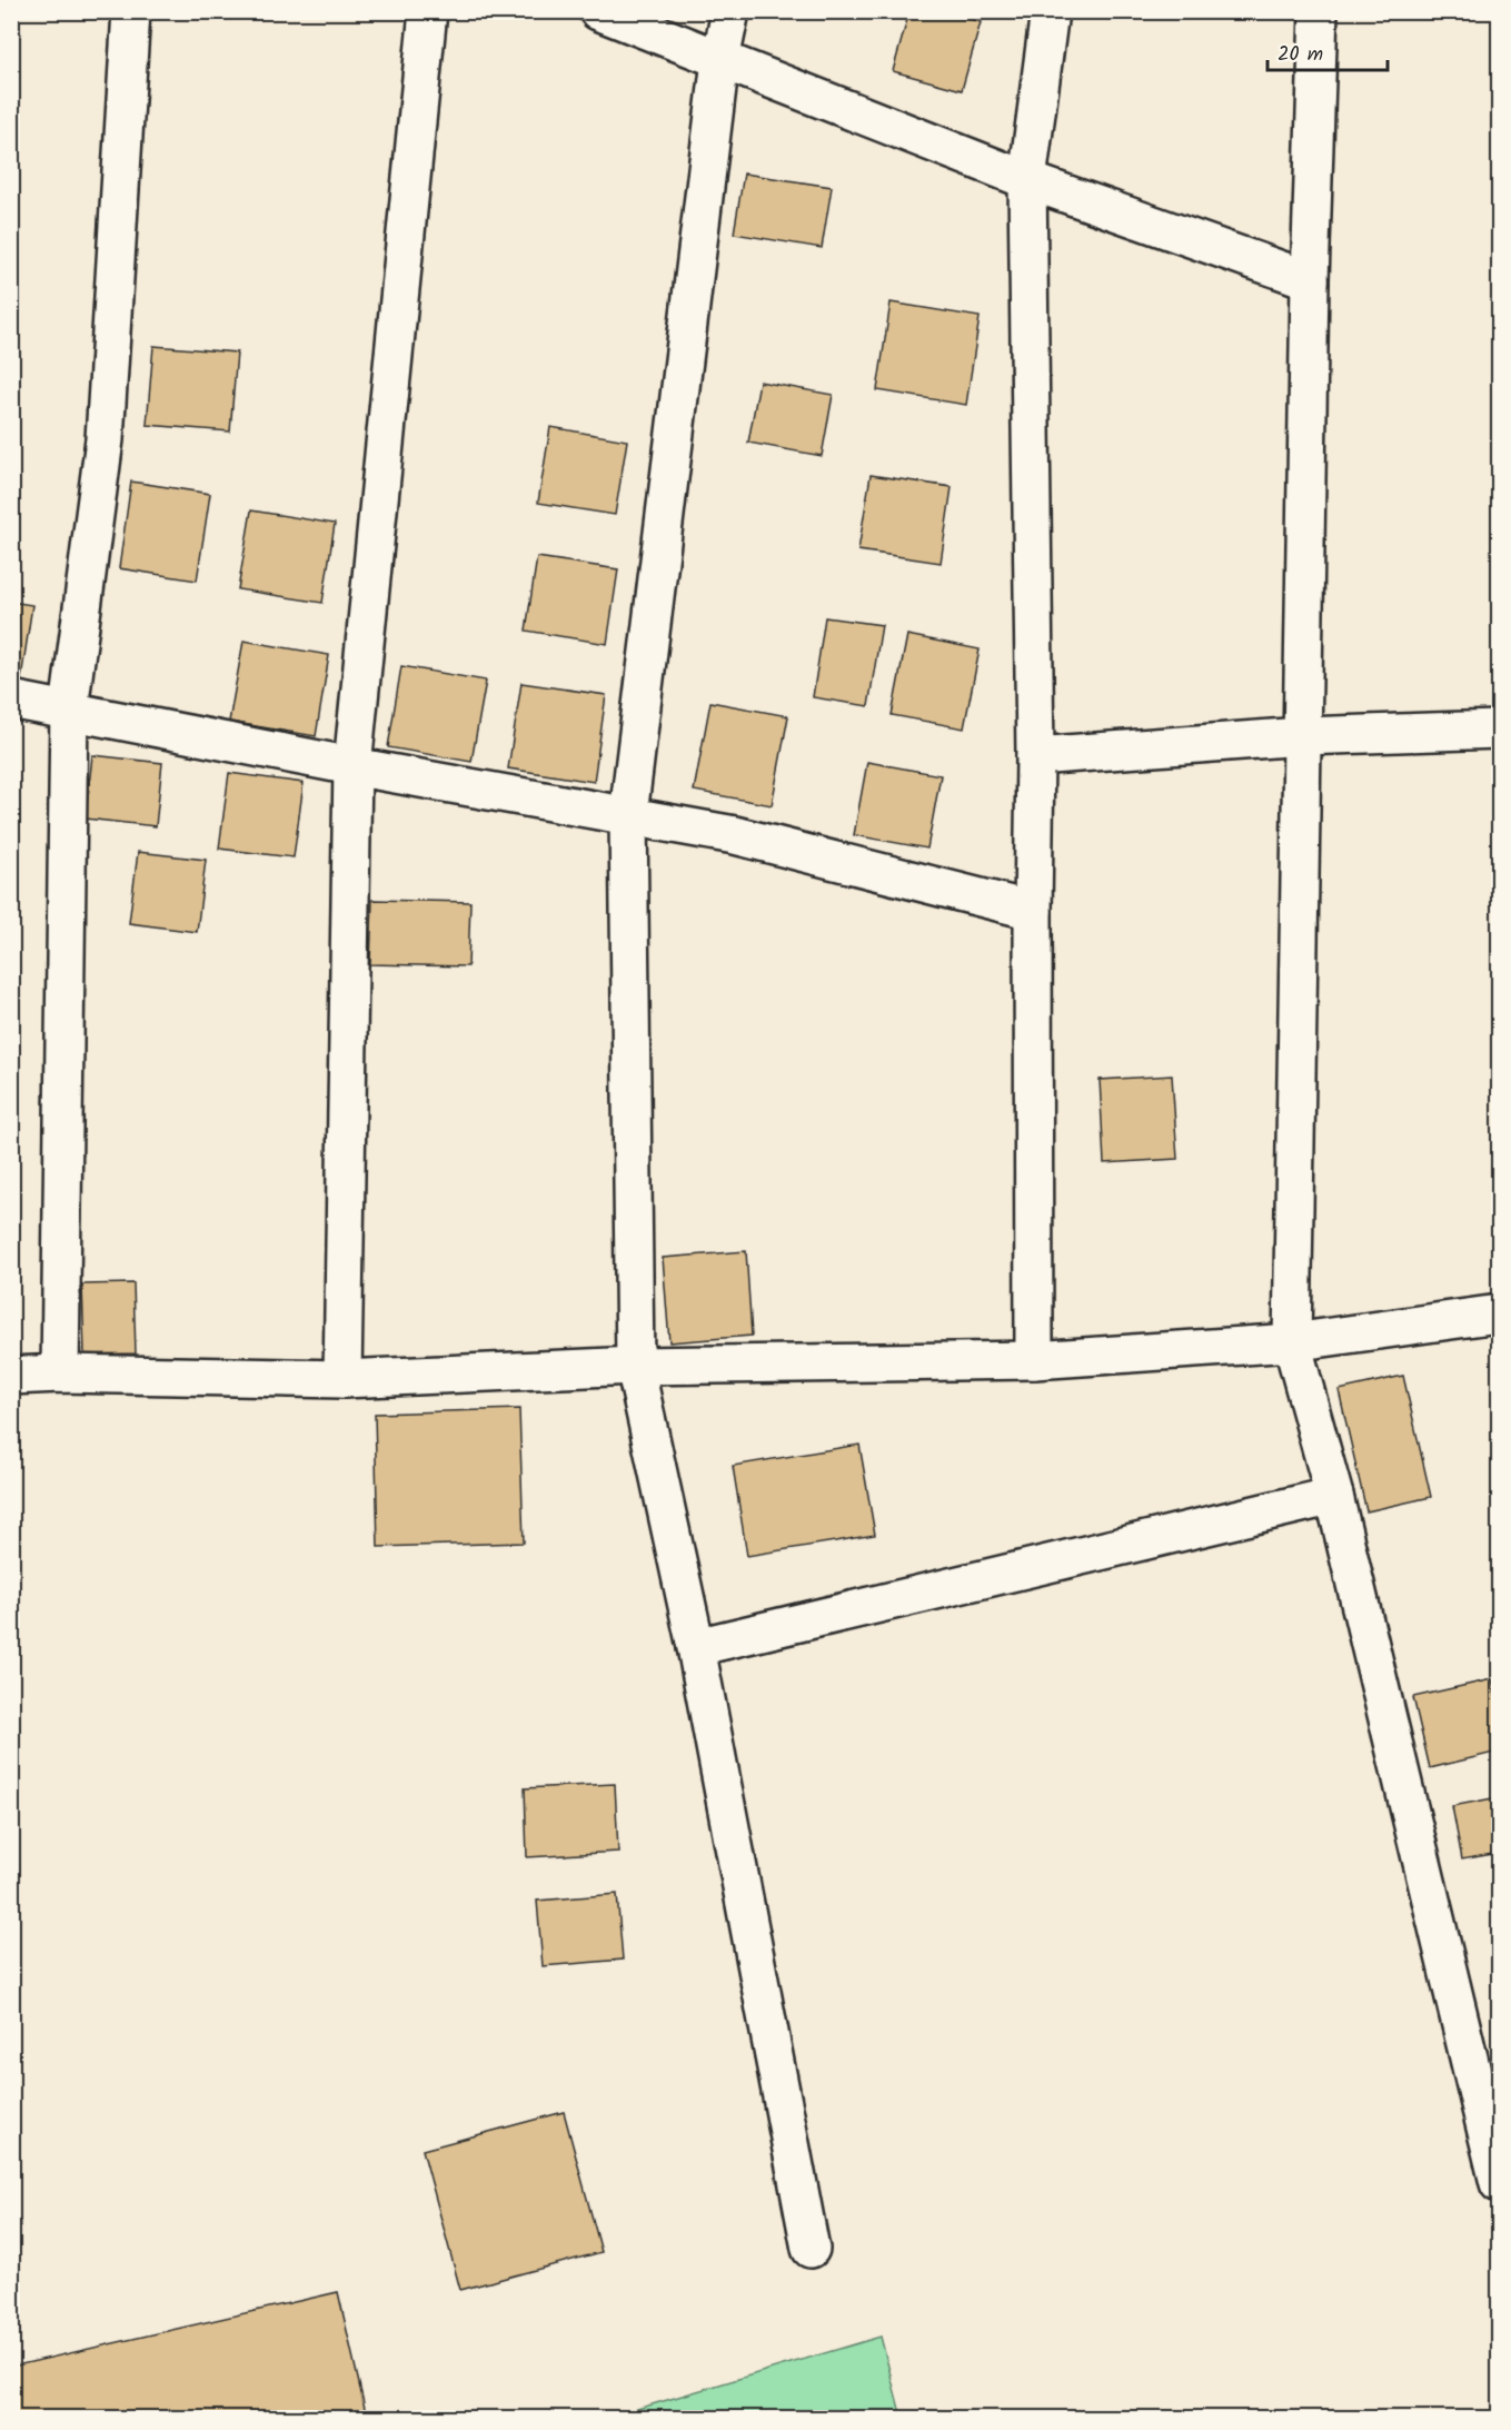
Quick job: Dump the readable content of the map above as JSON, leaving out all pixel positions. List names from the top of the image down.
{
  "scale_bar": "20 m"
}
